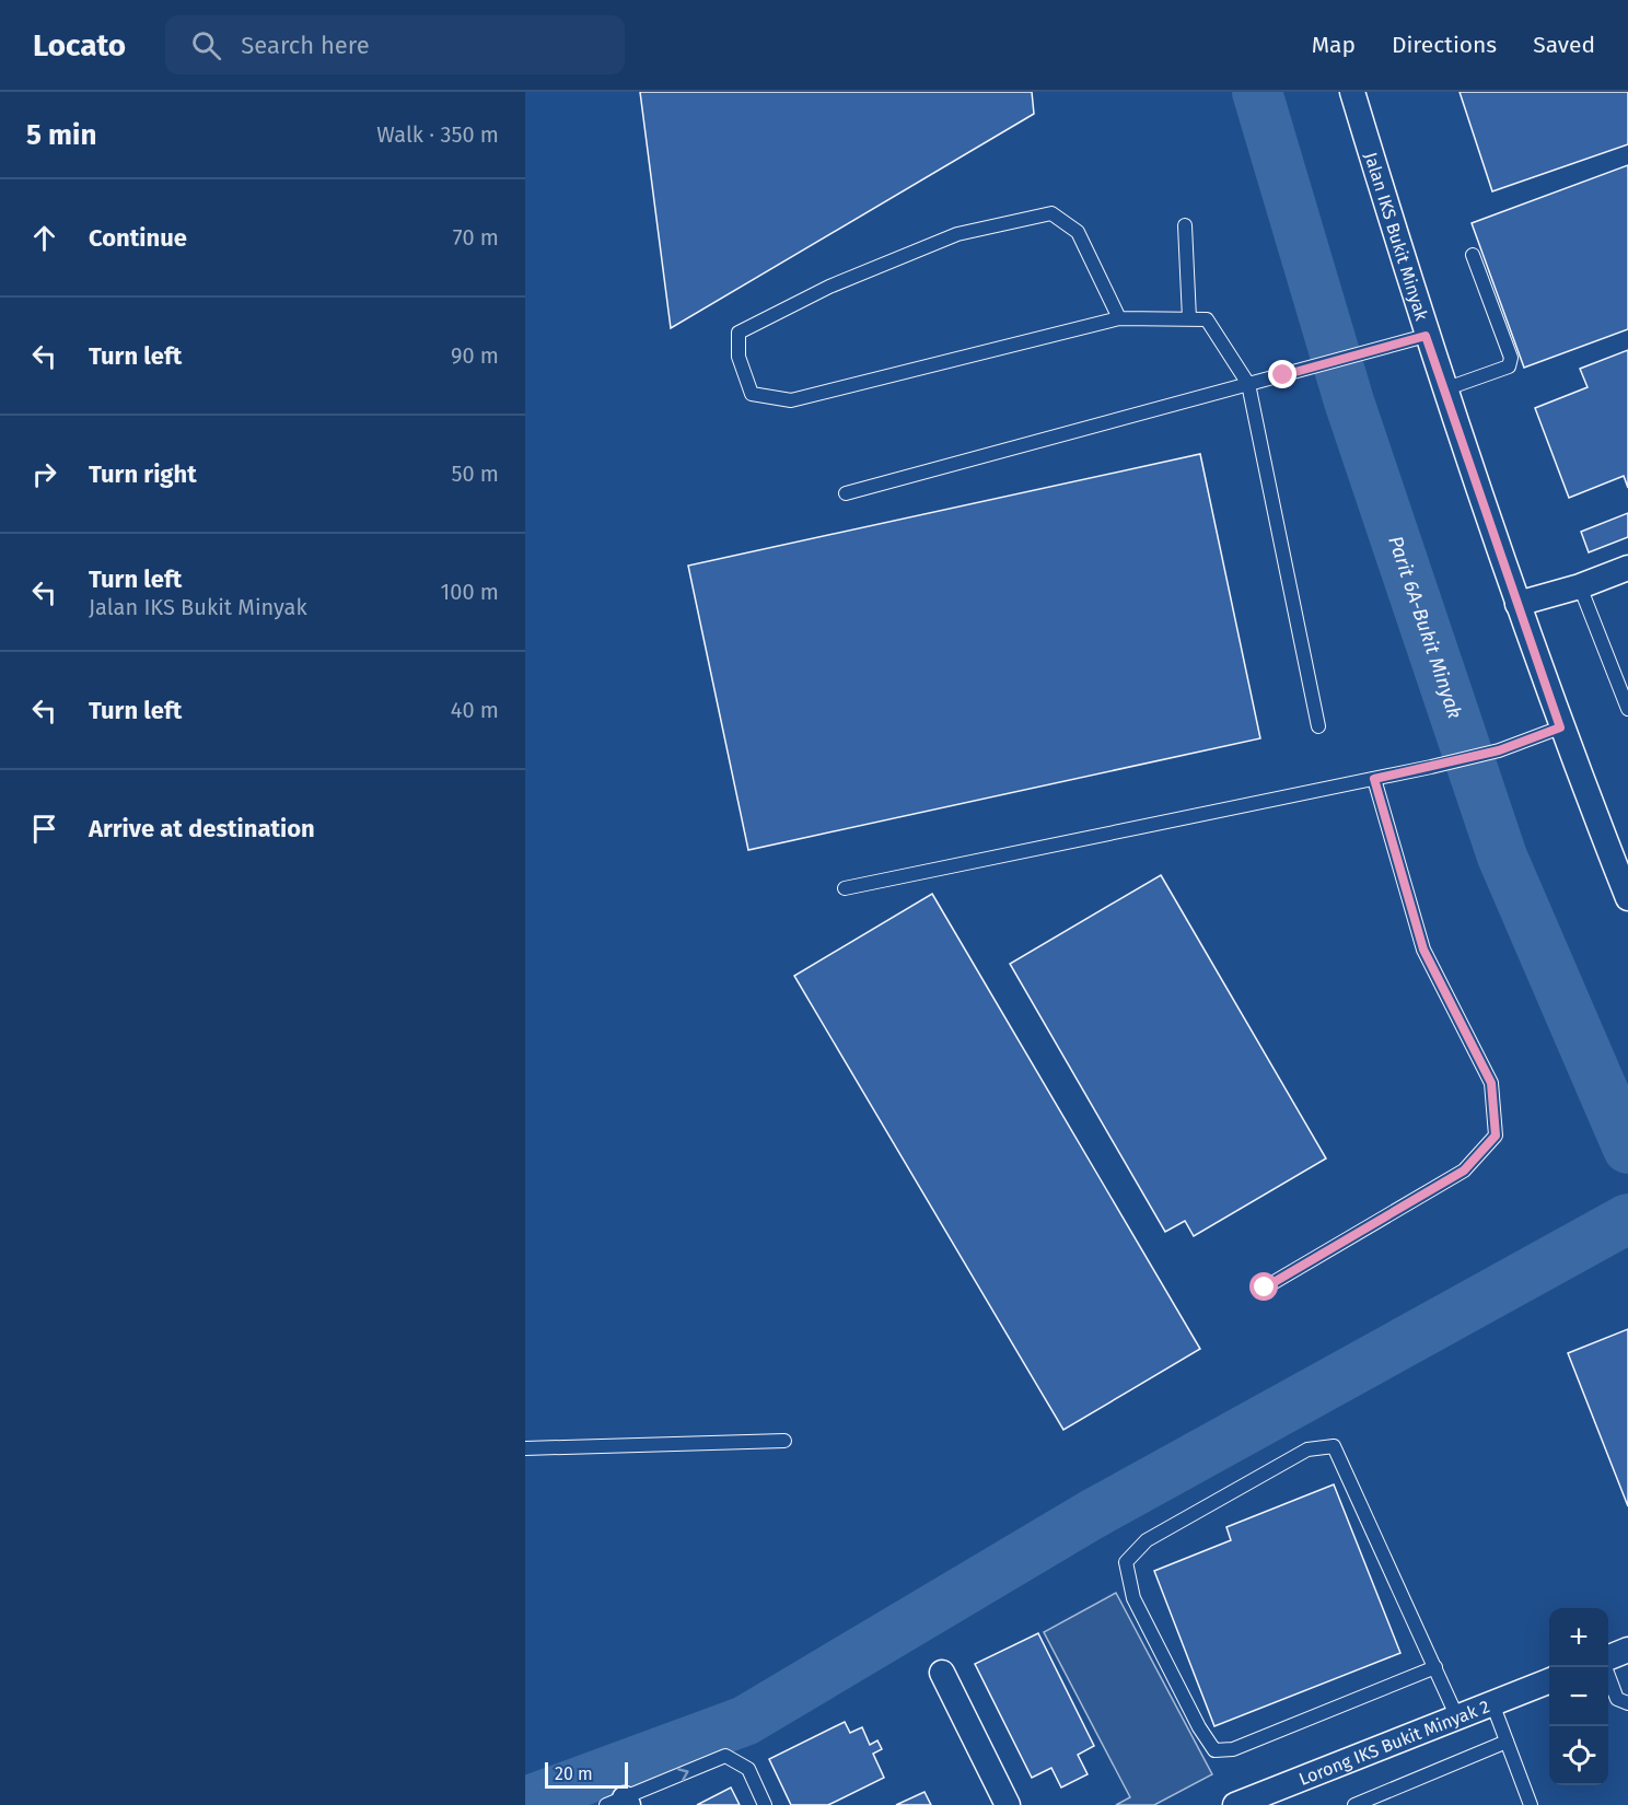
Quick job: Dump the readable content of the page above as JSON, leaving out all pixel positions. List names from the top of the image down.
{
  "streets": {
    "street": ["Jalan IKS Bukit Minyak", "Lorong IKS Bukit Minyak 2"]
  },
  "water": ["Parit 6A-Bukit Minyak"],
  "scale_bar": "20 m",
  "page": {
    "header": "Locato",
    "search": "Search here",
    "nav": ["Map", "Directions", "Saved"],
    "heading": ["5 min", "Walk · 350 m"],
    "list": [
      ["Continue", "70 m"],
      ["Turn left", "90 m"],
      ["Turn right", "50 m"],
      ["Turn left", "Jalan IKS Bukit Minyak", "100 m"],
      ["Turn left", "40 m"],
      "Arrive at destination"
    ],
    "map_buttons": ["+", "−"],
    "scale": "20 m"
  }
}
